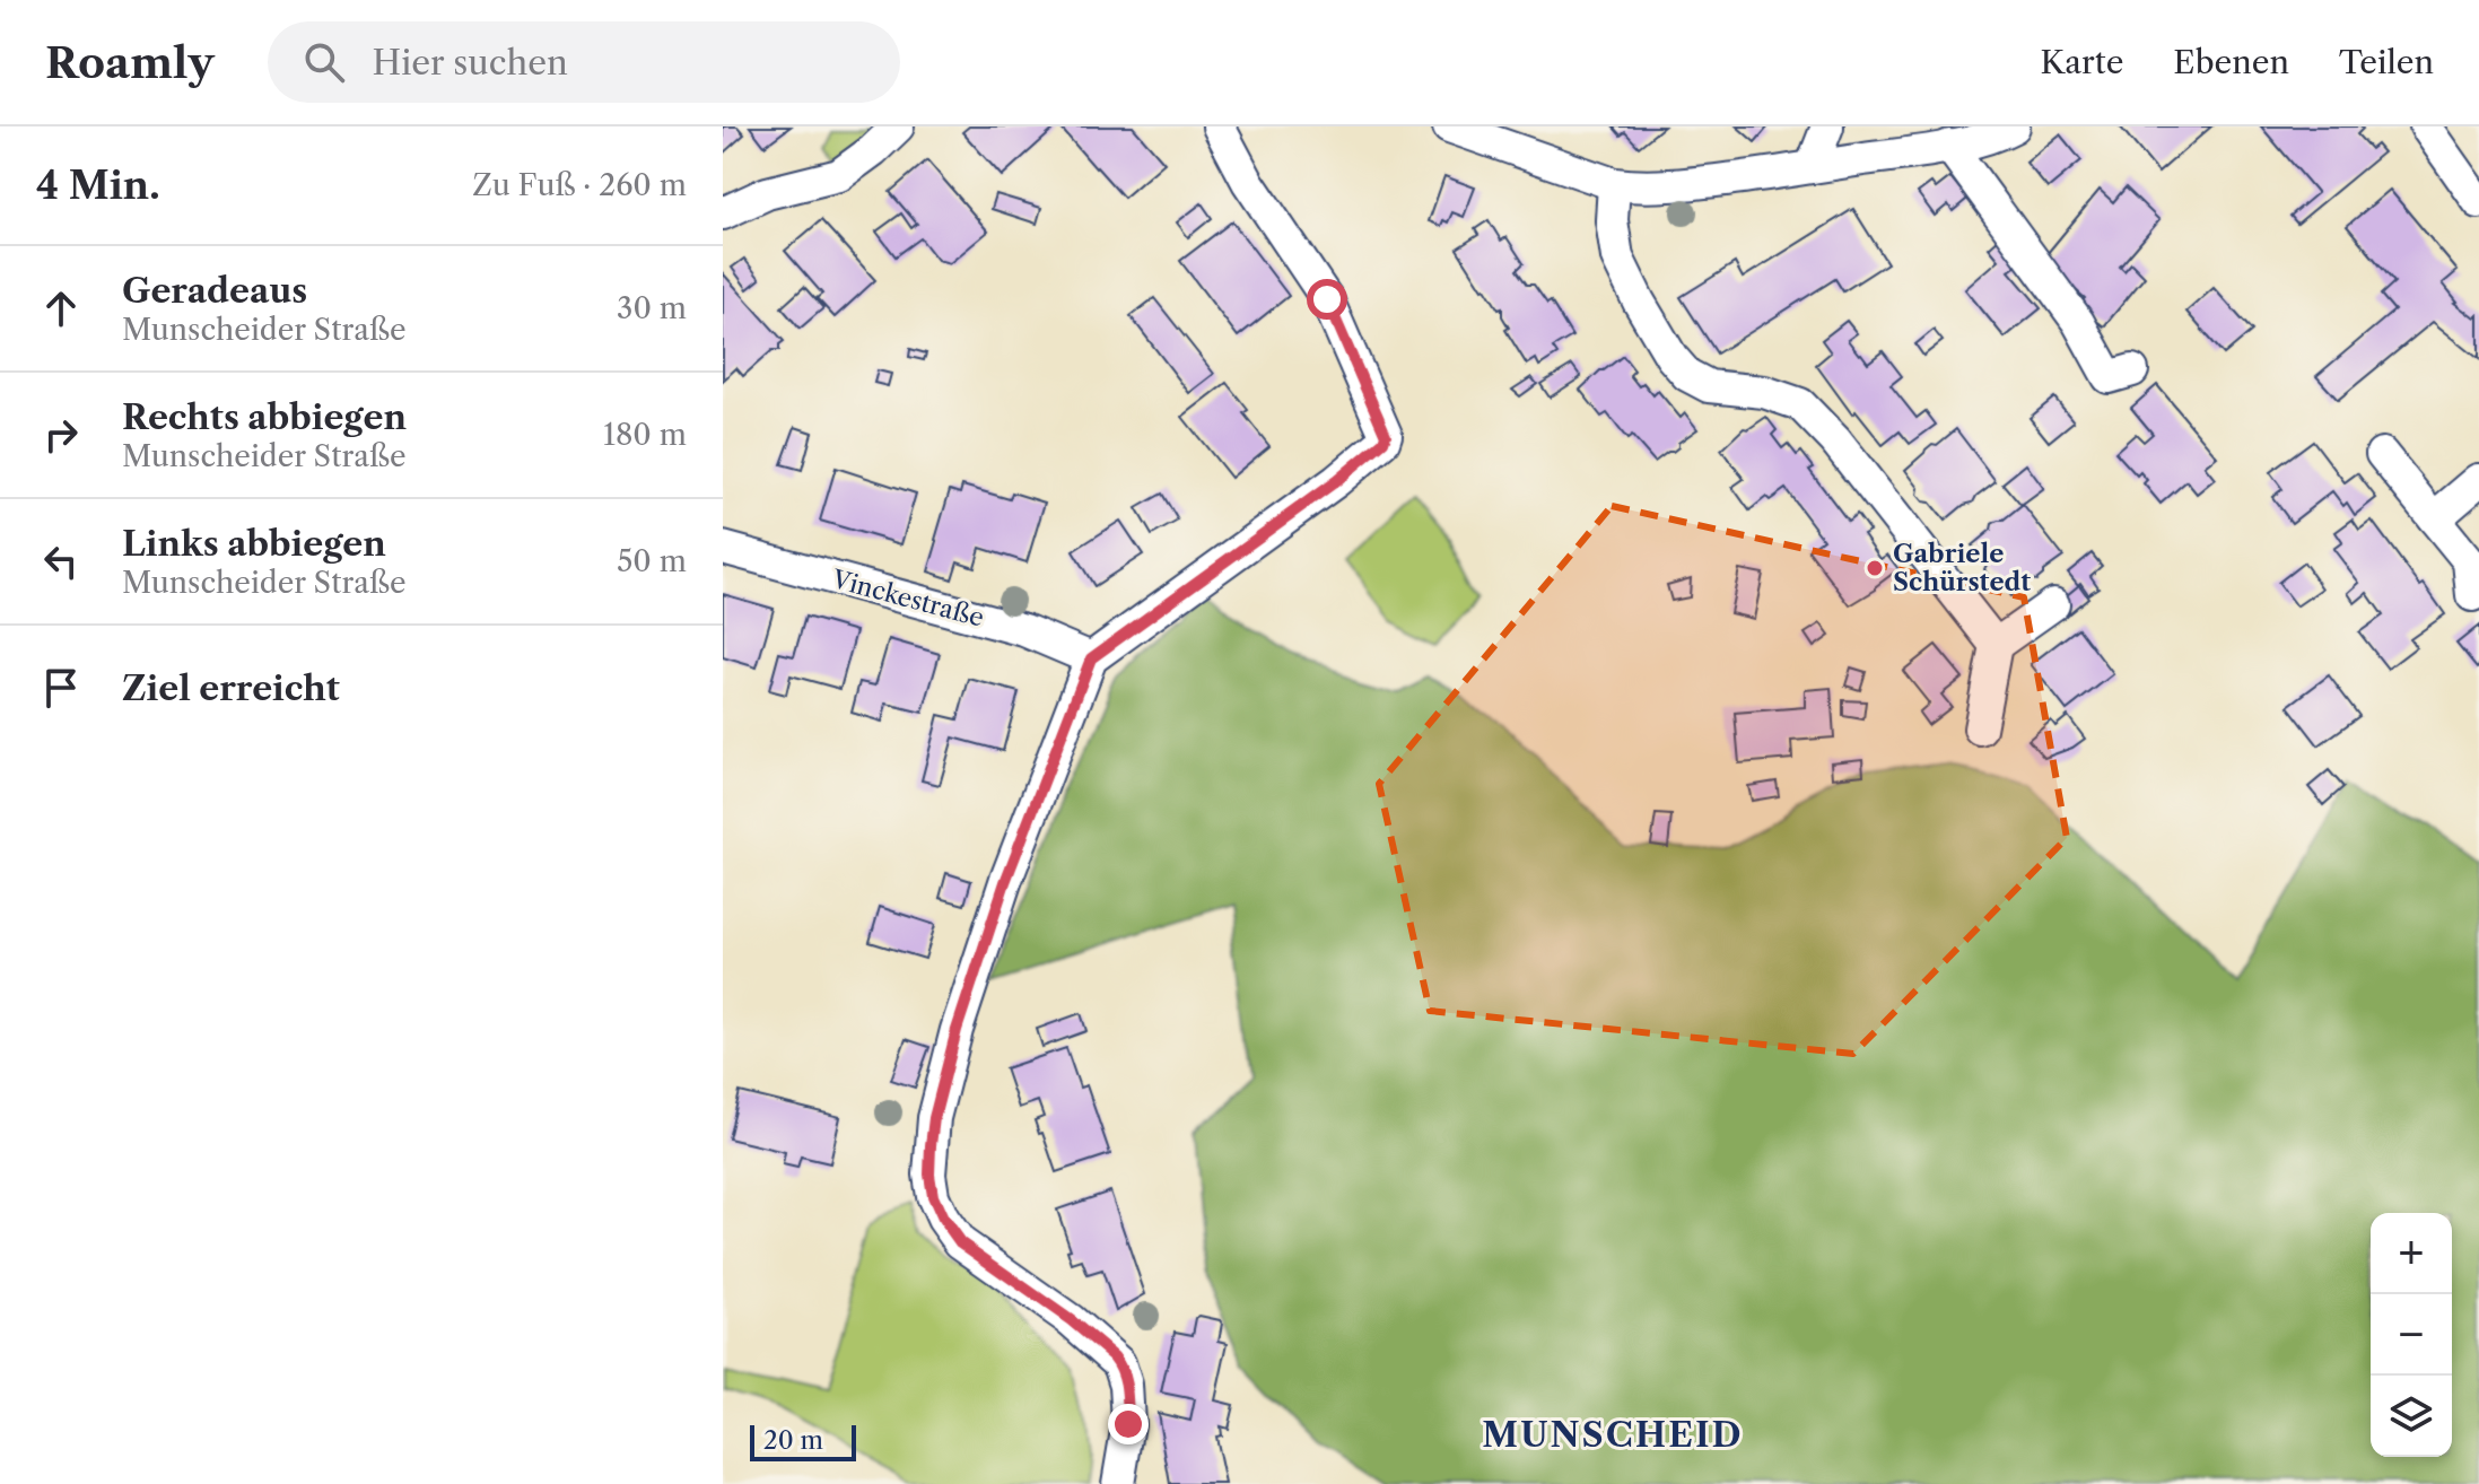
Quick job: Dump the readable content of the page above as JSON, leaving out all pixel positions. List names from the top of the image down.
{
  "streets": {
    "street": ["Vinckestraße"]
  },
  "districts": ["MUNSCHEID"],
  "places": ["Gabriele Schürstedt"],
  "scale_bar": "20 m",
  "page": {
    "header": "Roamly",
    "search": "Hier suchen",
    "nav": ["Karte", "Ebenen", "Teilen"],
    "heading": ["4 Min.", "Zu Fuß · 260 m"],
    "list": [
      ["Geradeaus", "Munscheider Straße", "30 m"],
      ["Rechts abbiegen", "Munscheider Straße", "180 m"],
      ["Links abbiegen", "Munscheider Straße", "50 m"],
      "Ziel erreicht"
    ],
    "map_buttons": ["+", "−"],
    "scale": "20 m"
  }
}
